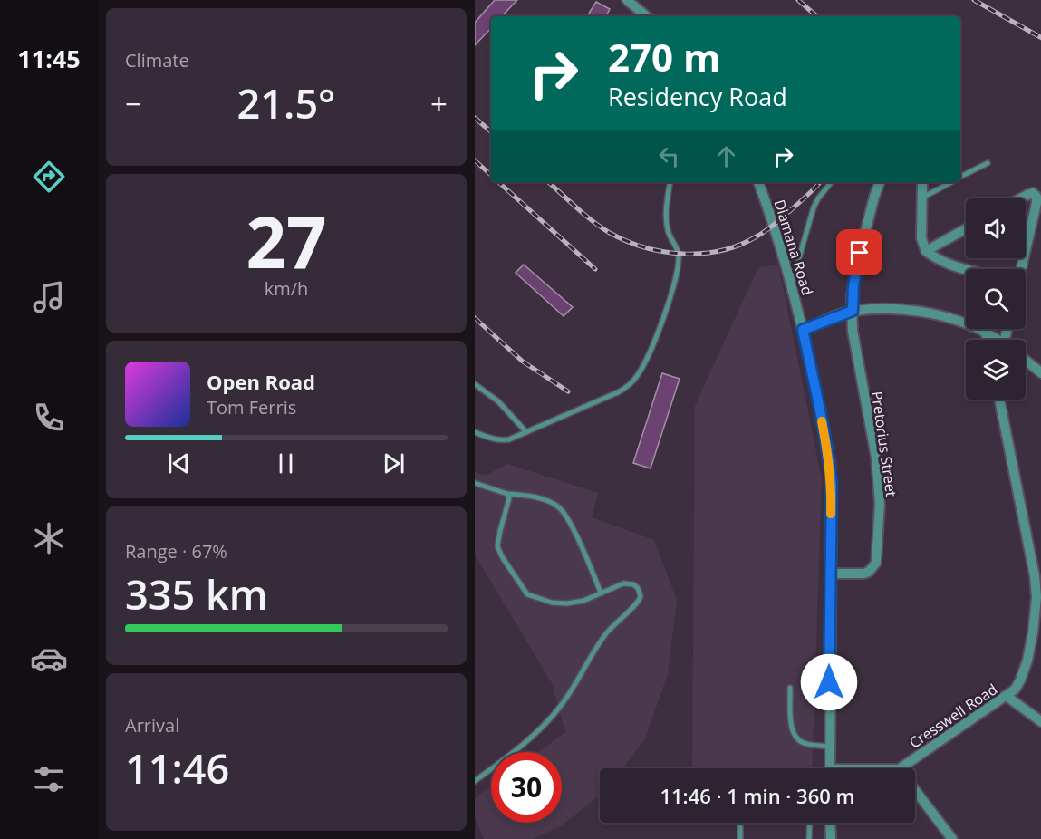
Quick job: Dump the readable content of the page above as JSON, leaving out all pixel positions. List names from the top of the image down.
{
  "streets": {
    "street": ["Diamana Road", "Pretorius Street", "Cresswell Road"]
  },
  "crossings": [
    ["Diamana Road", "Pretorius Street"]
  ],
  "page": {
    "tabs": "11:45",
    "tile": [
      "Climate",
      ["27", "km/h"],
      ["Range · 67%", "335 km"],
      ["Arrival", "11:46"]
    ],
    "turn": ["270 m", "Residency Road"],
    "heat": ["−", "21.5°", "+"],
    "song": ["Open Road", "Tom Ferris"],
    "limit": "30",
    "trip": "11:46 · 1 min · 360 m"
  }
}
